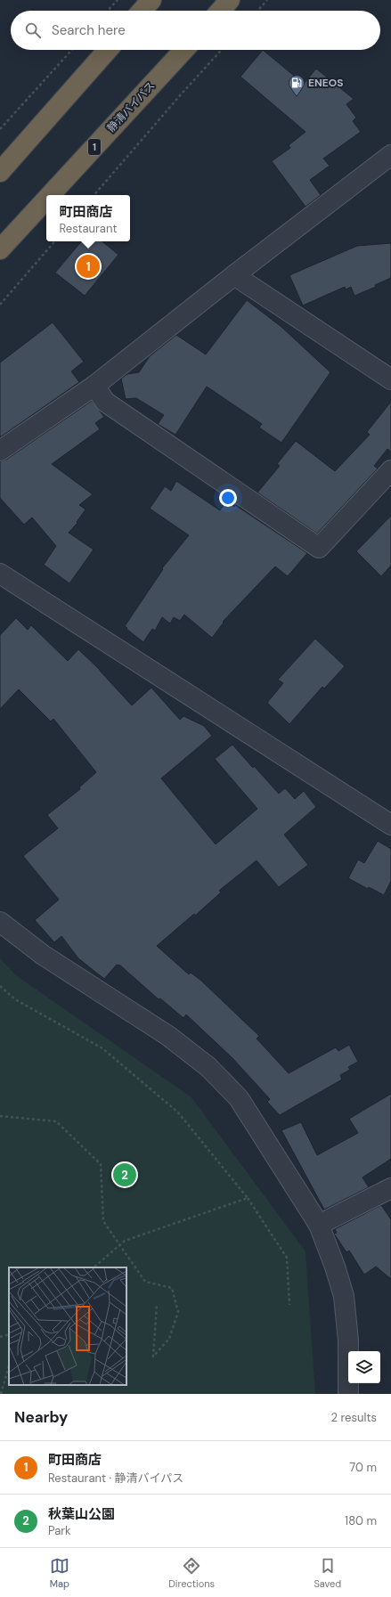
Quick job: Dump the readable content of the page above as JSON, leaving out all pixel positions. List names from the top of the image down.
{
  "streets": {
    "highway": ["静清バイパス", "1"]
  },
  "places": {
    "fuel station": ["ENEOS"]
  },
  "page": {
    "search": "Search here",
    "popup": ["町田商店", "Restaurant"],
    "pins": ["1", "2"],
    "heading": ["Nearby", "2 results"],
    "list": [
      {
        "mark": "1",
        "name": "町田商店",
        "note": "Restaurant · 静清バイパス",
        "value": "70 m"
      },
      {
        "mark": "2",
        "name": "秋葉山公園",
        "note": "Park",
        "value": "180 m"
      }
    ],
    "nav": ["Map", "Directions", "Saved"]
  }
}
